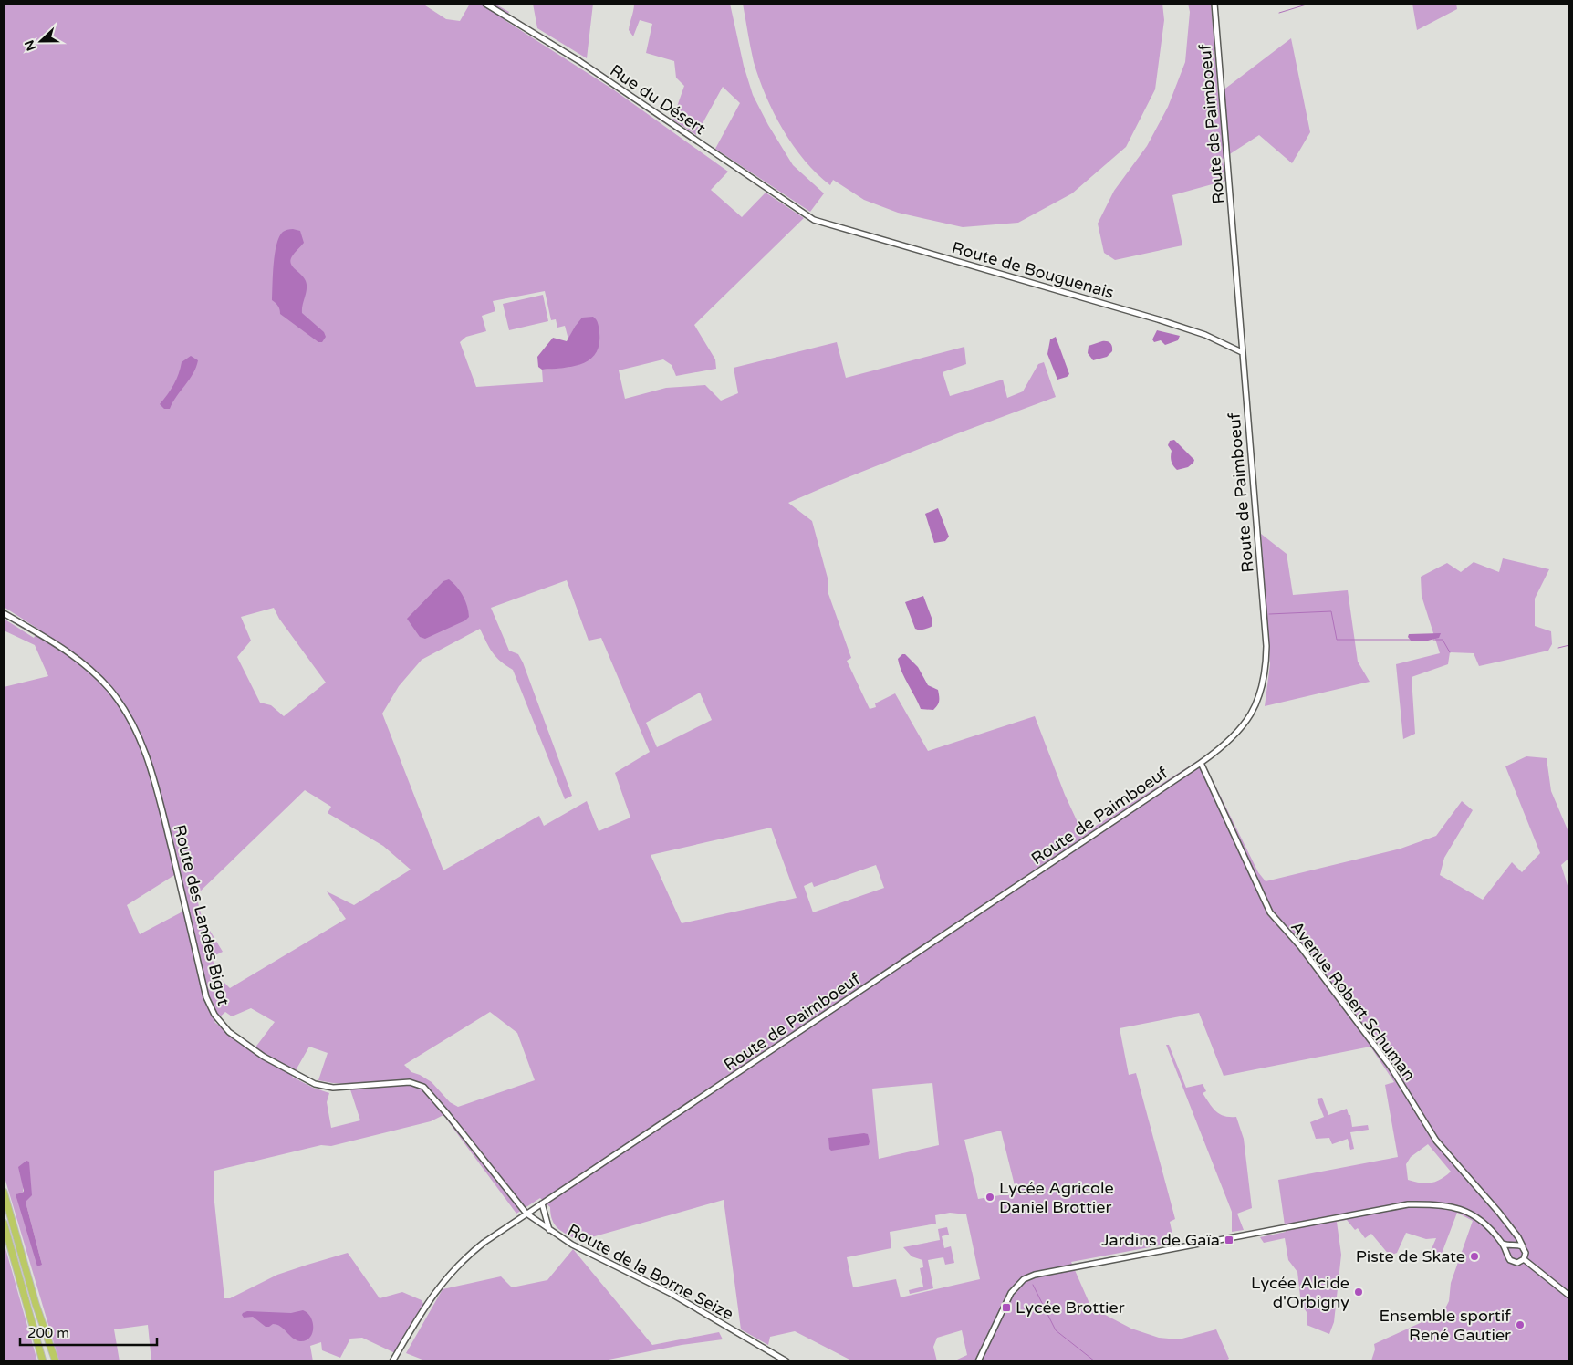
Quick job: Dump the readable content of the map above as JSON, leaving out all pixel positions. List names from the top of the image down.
{
  "streets": {
    "street": [
      "Rue du Désert",
      "Route de Paimboeuf",
      "Route de Bouguenais",
      "Route des Landes Bigot",
      "Avenue Robert Schuman",
      "Route de la Borne Seize"
    ]
  },
  "crossings": [
    ["Rue du Désert", "Route de Bouguenais"],
    ["Route de Paimboeuf", "Route de Bouguenais"],
    ["Route de Paimboeuf", "Route des Landes Bigot"],
    ["Route de Paimboeuf", "Avenue Robert Schuman"],
    ["Route des Landes Bigot", "Route de la Borne Seize"]
  ],
  "places": {
    "other": [
      "Lycée Agricole Daniel Brottier",
      "Piste de Skate",
      "Lycée Alcide d'Orbigny",
      "Ensemble sportif René Gautier"
    ],
    "transit": ["Jardins de Gaïa", "Lycée Brottier"]
  },
  "scale_bar": "200 m",
  "north": "left"
}
